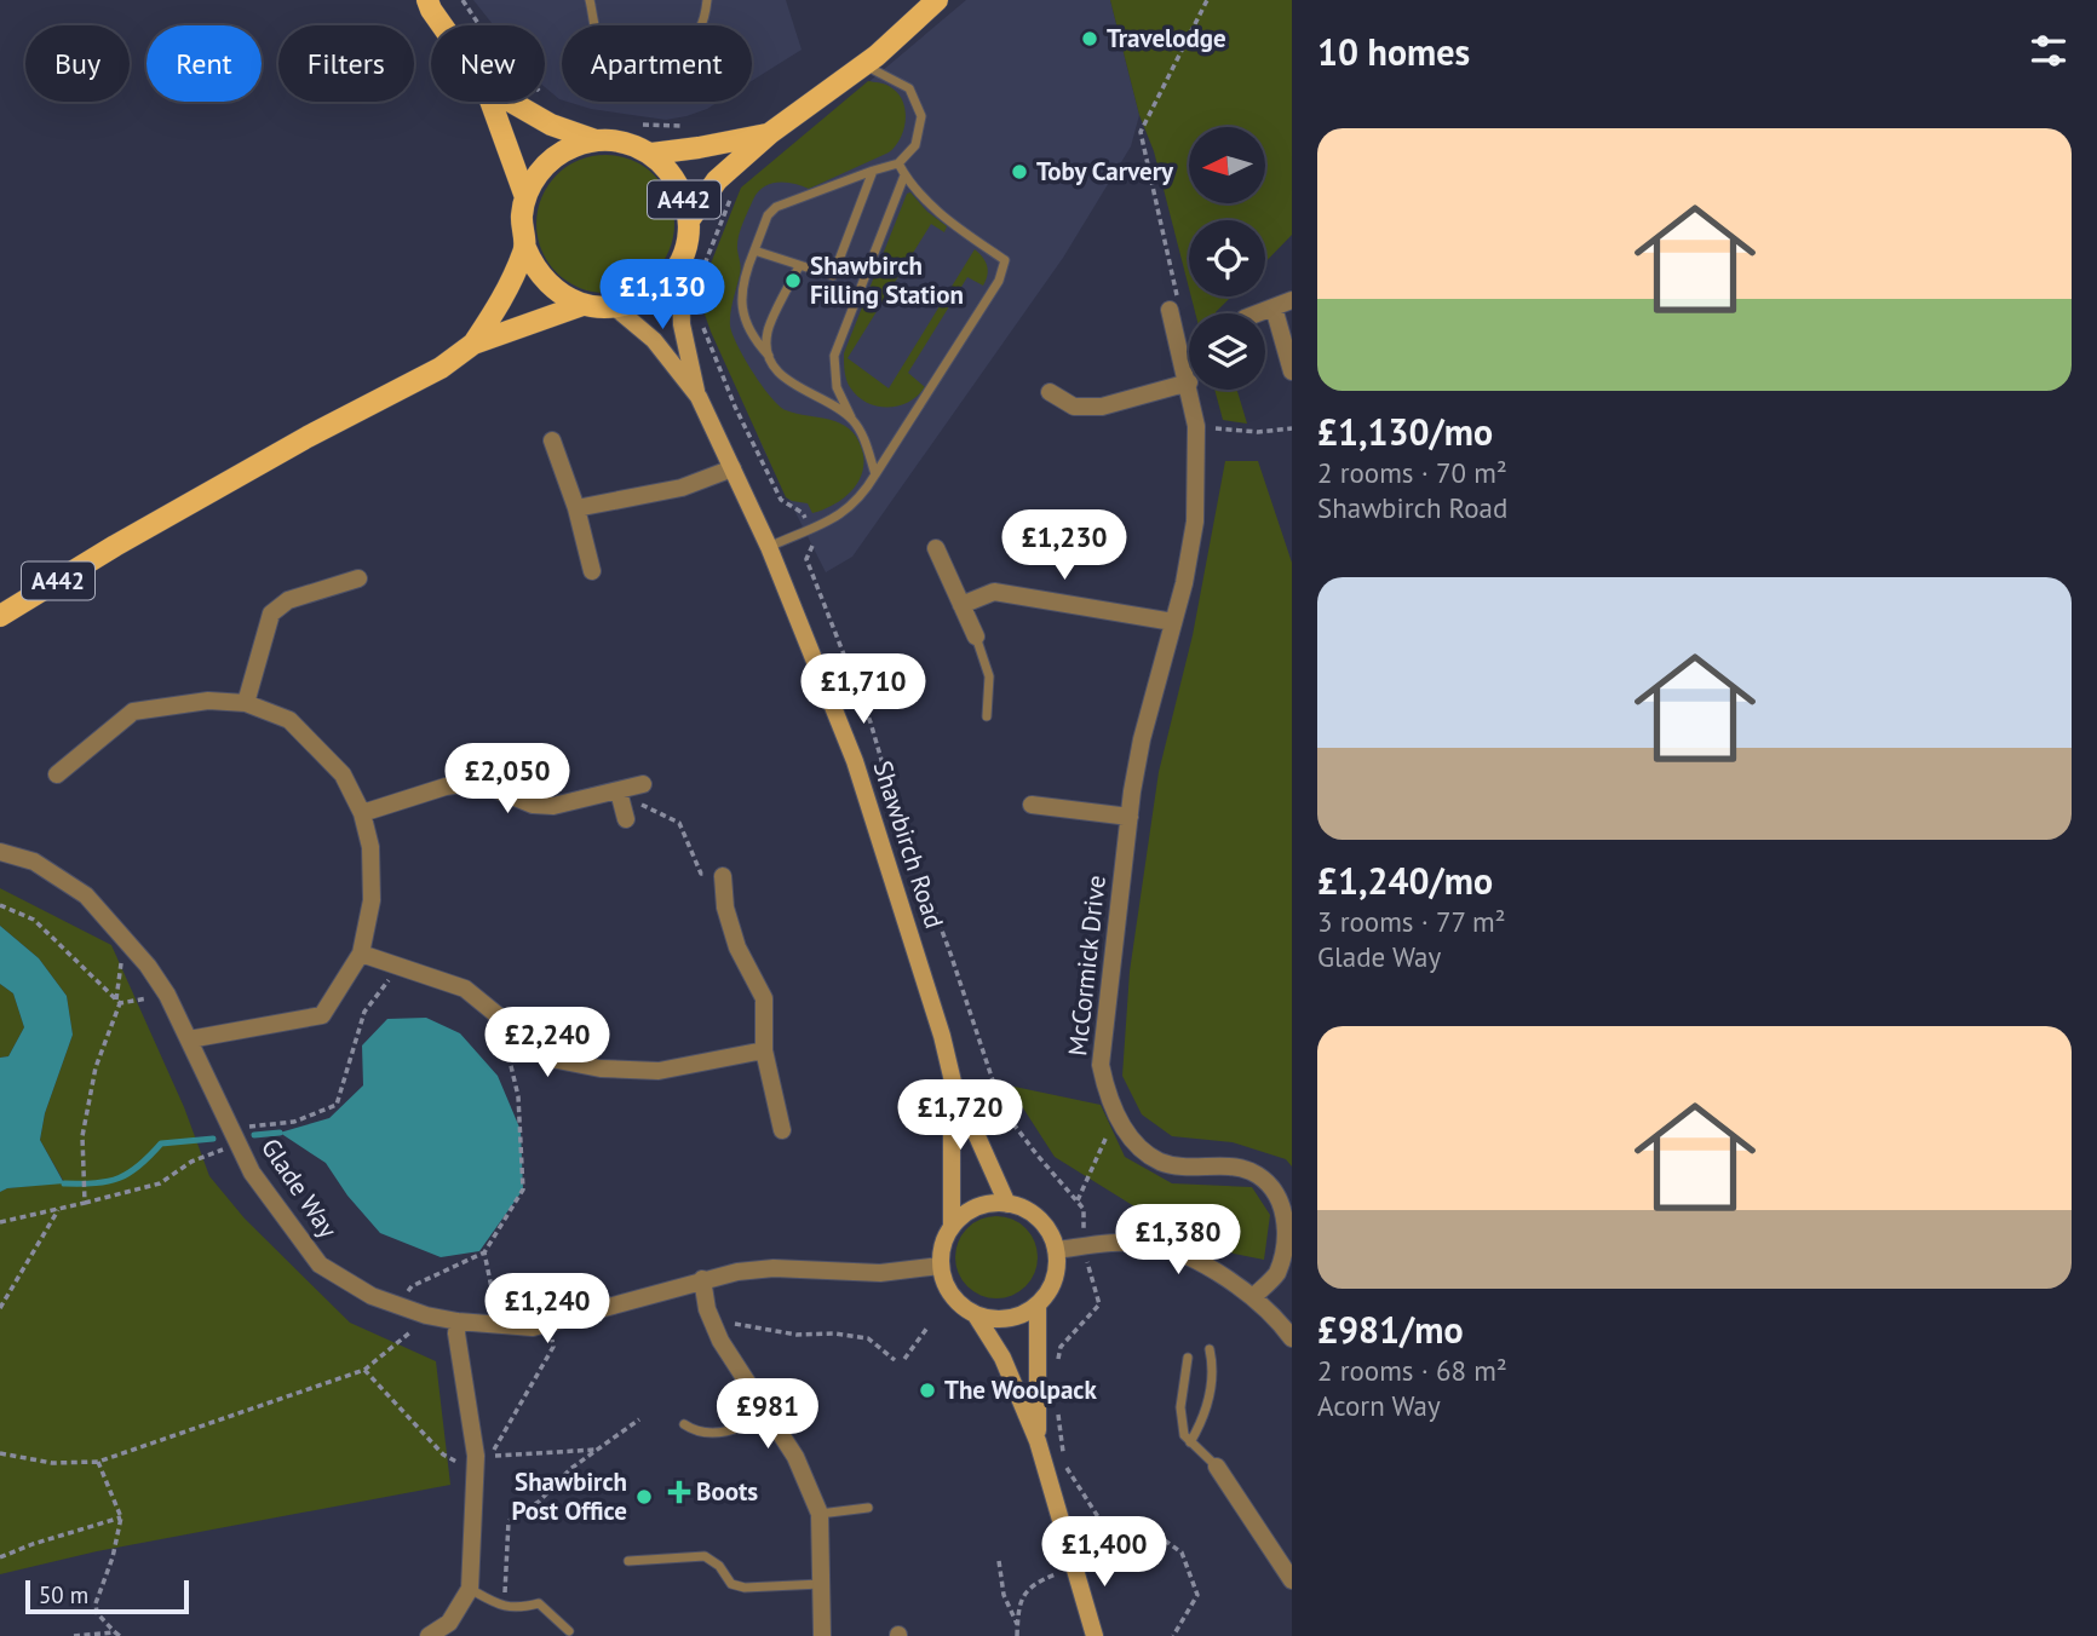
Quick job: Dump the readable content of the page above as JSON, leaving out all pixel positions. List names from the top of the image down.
{
  "streets": {
    "main road": ["A442", "Shawbirch Road"],
    "street": ["McCormick Drive", "Glade Way"]
  },
  "crossings": [
    ["A442", "Shawbirch Road"],
    ["Shawbirch Road", "Glade Way"]
  ],
  "places": {
    "other": [
      "Travelodge",
      "Toby Carvery",
      "Shawbirch Filling Station",
      "The Woolpack",
      "Shawbirch Post Office"
    ],
    "health": ["Boots"]
  },
  "scale_bar": "50 m",
  "north": "left",
  "page": {
    "heading": "10 homes",
    "chip": [
      "Buy",
      "Rent",
      "Filters",
      "New",
      "Apartment"
    ],
    "list": [
      {
        "name": "£1,130/mo",
        "note": "2 rooms · 70 m² · Shawbirch Road"
      },
      {
        "name": "£1,240/mo",
        "note": "3 rooms · 77 m² · Glade Way"
      },
      {
        "name": "£981/mo",
        "note": "2 rooms · 68 m² · Acorn Way"
      }
    ],
    "price": [
      "£1,130",
      "£1,230",
      "£1,710",
      "£2,050",
      "£2,240",
      "£1,720",
      "£1,380",
      "£1,240",
      "£981",
      "£1,400"
    ],
    "scale": "50 m"
  }
}
